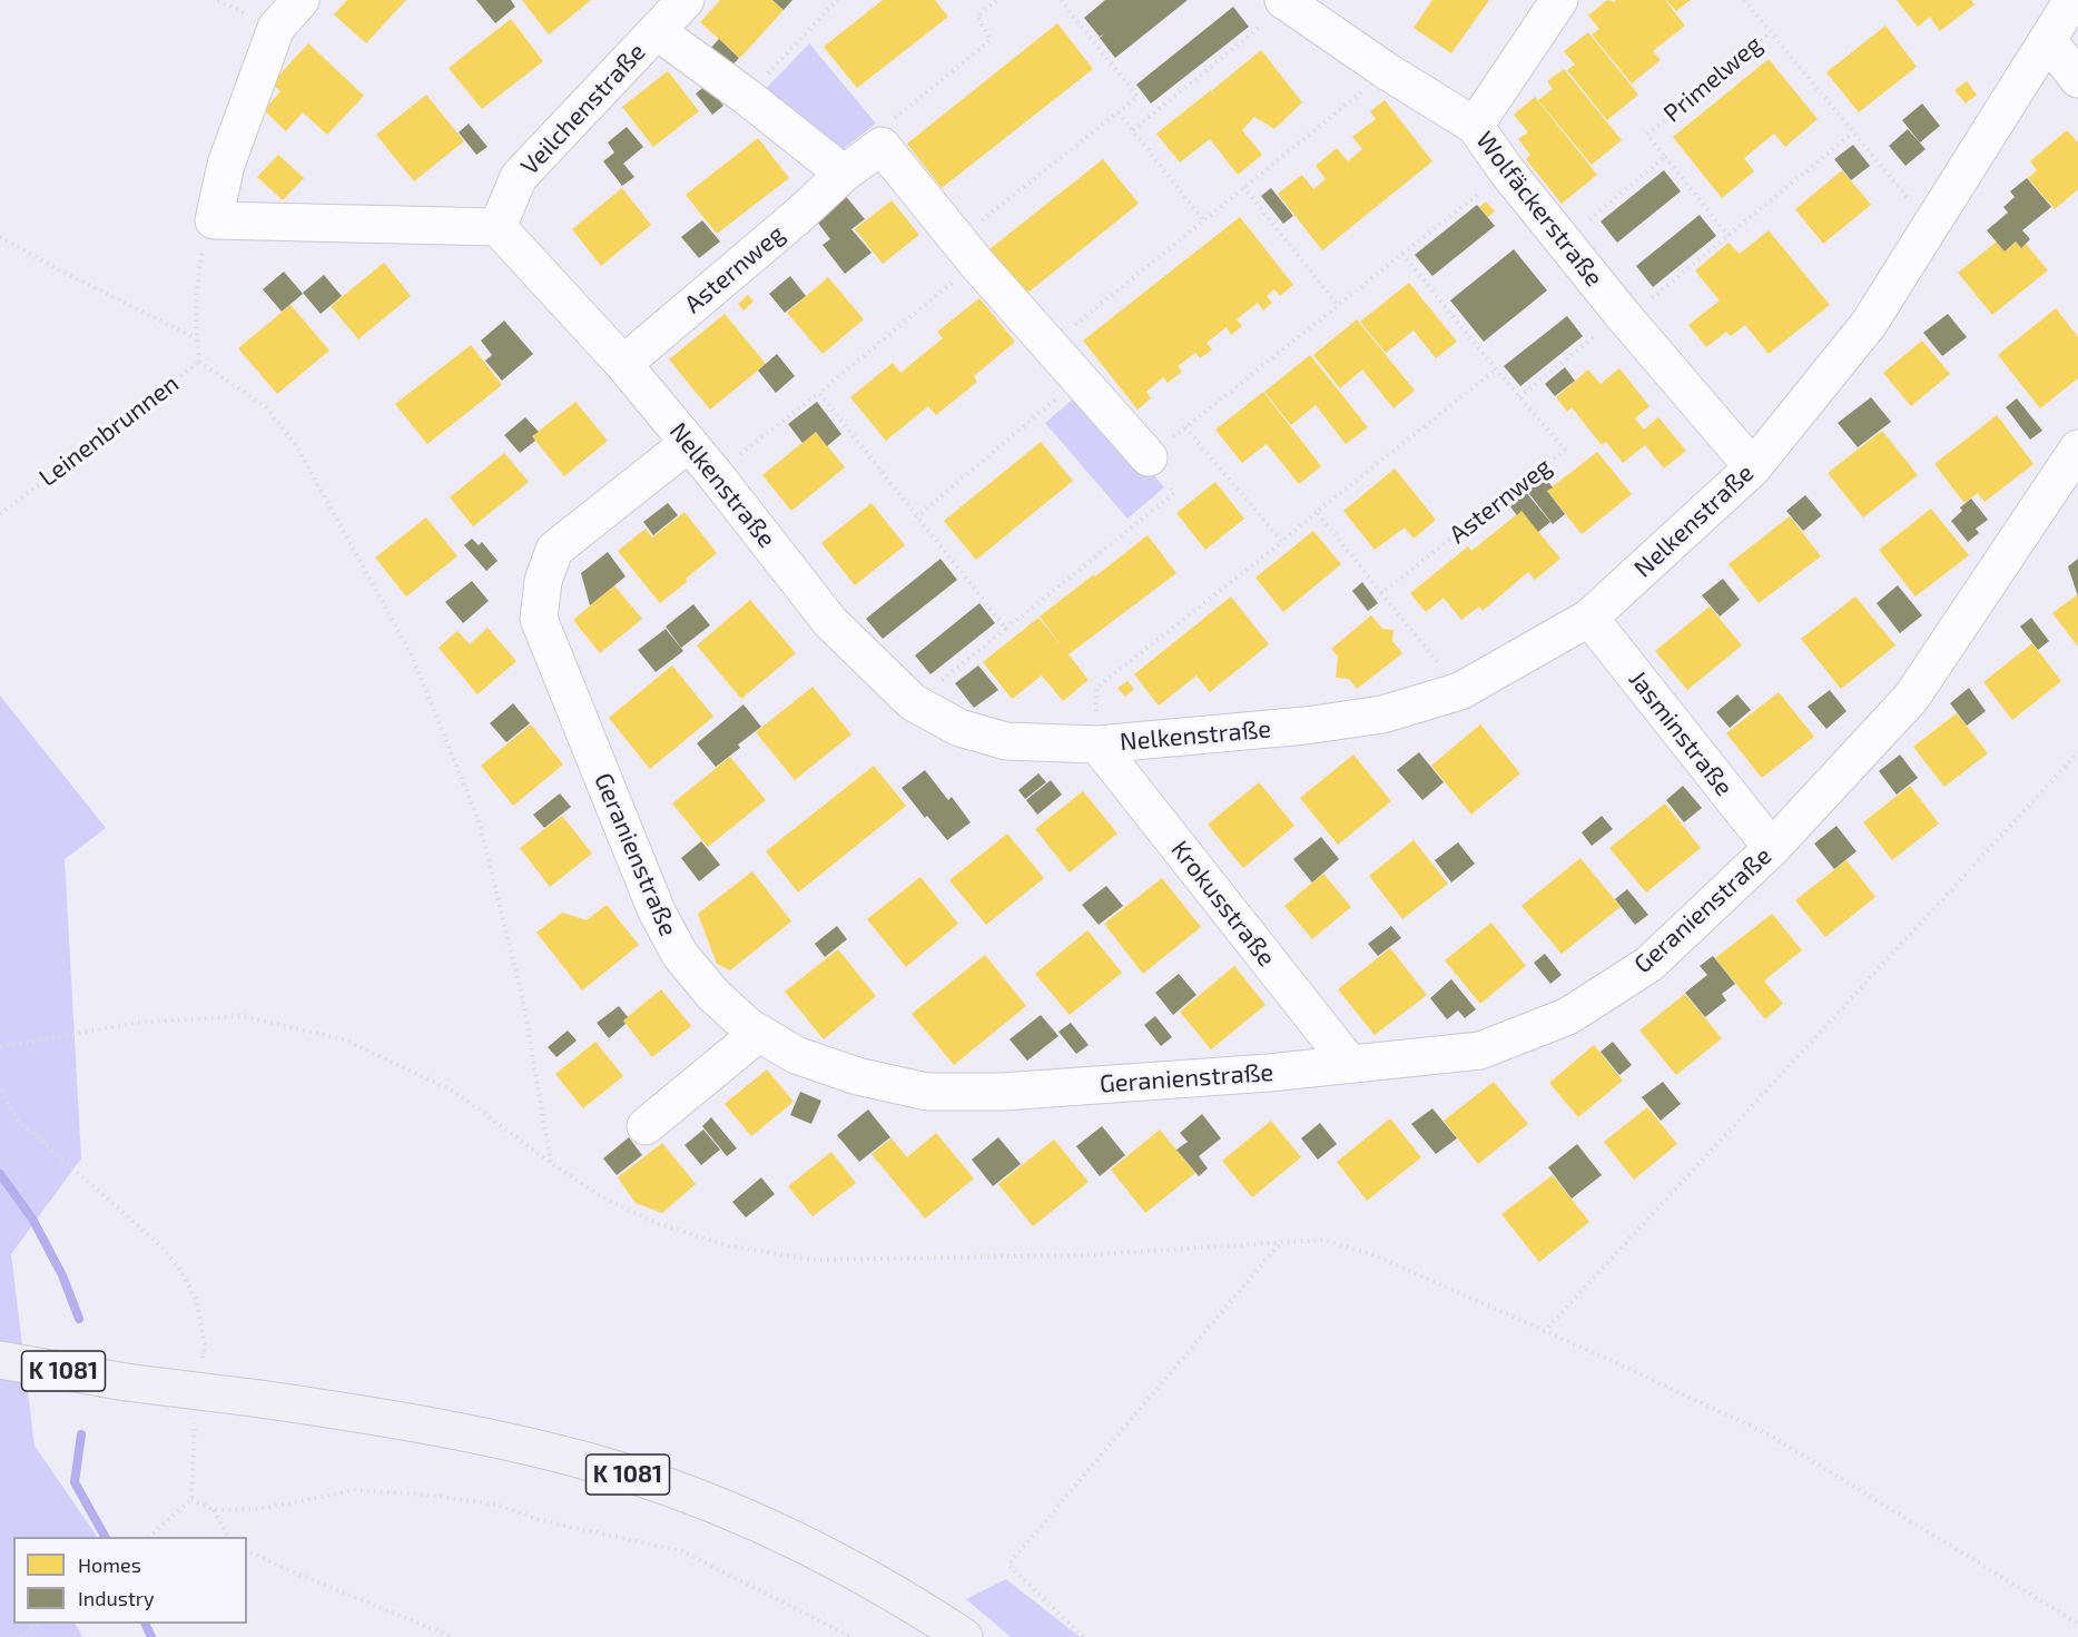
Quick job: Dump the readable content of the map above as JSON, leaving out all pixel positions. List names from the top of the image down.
{
  "streets": {
    "main road": ["K 1081"],
    "street": [
      "Veilchenstraße",
      "Wolfäckerstraße",
      "Asternweg",
      "Nelkenstraße",
      "Jasminstraße",
      "Geranienstraße",
      "Krokusstraße"
    ],
    "path": ["Primelweg", "Leinenbrunnen"]
  },
  "crossings": [
    ["Primelweg", "Wolfäckerstraße"],
    ["Primelweg", "Nelkenstraße"],
    ["Veilchenstraße", "Nelkenstraße"],
    ["Wolfäckerstraße", "Nelkenstraße"],
    ["Asternweg", "Nelkenstraße"],
    ["Nelkenstraße", "Jasminstraße"],
    ["Nelkenstraße", "Geranienstraße"],
    ["Nelkenstraße", "Krokusstraße"],
    ["Jasminstraße", "Geranienstraße"],
    ["Geranienstraße", "Krokusstraße"]
  ],
  "legend": ["Homes", "Industry"]
}
